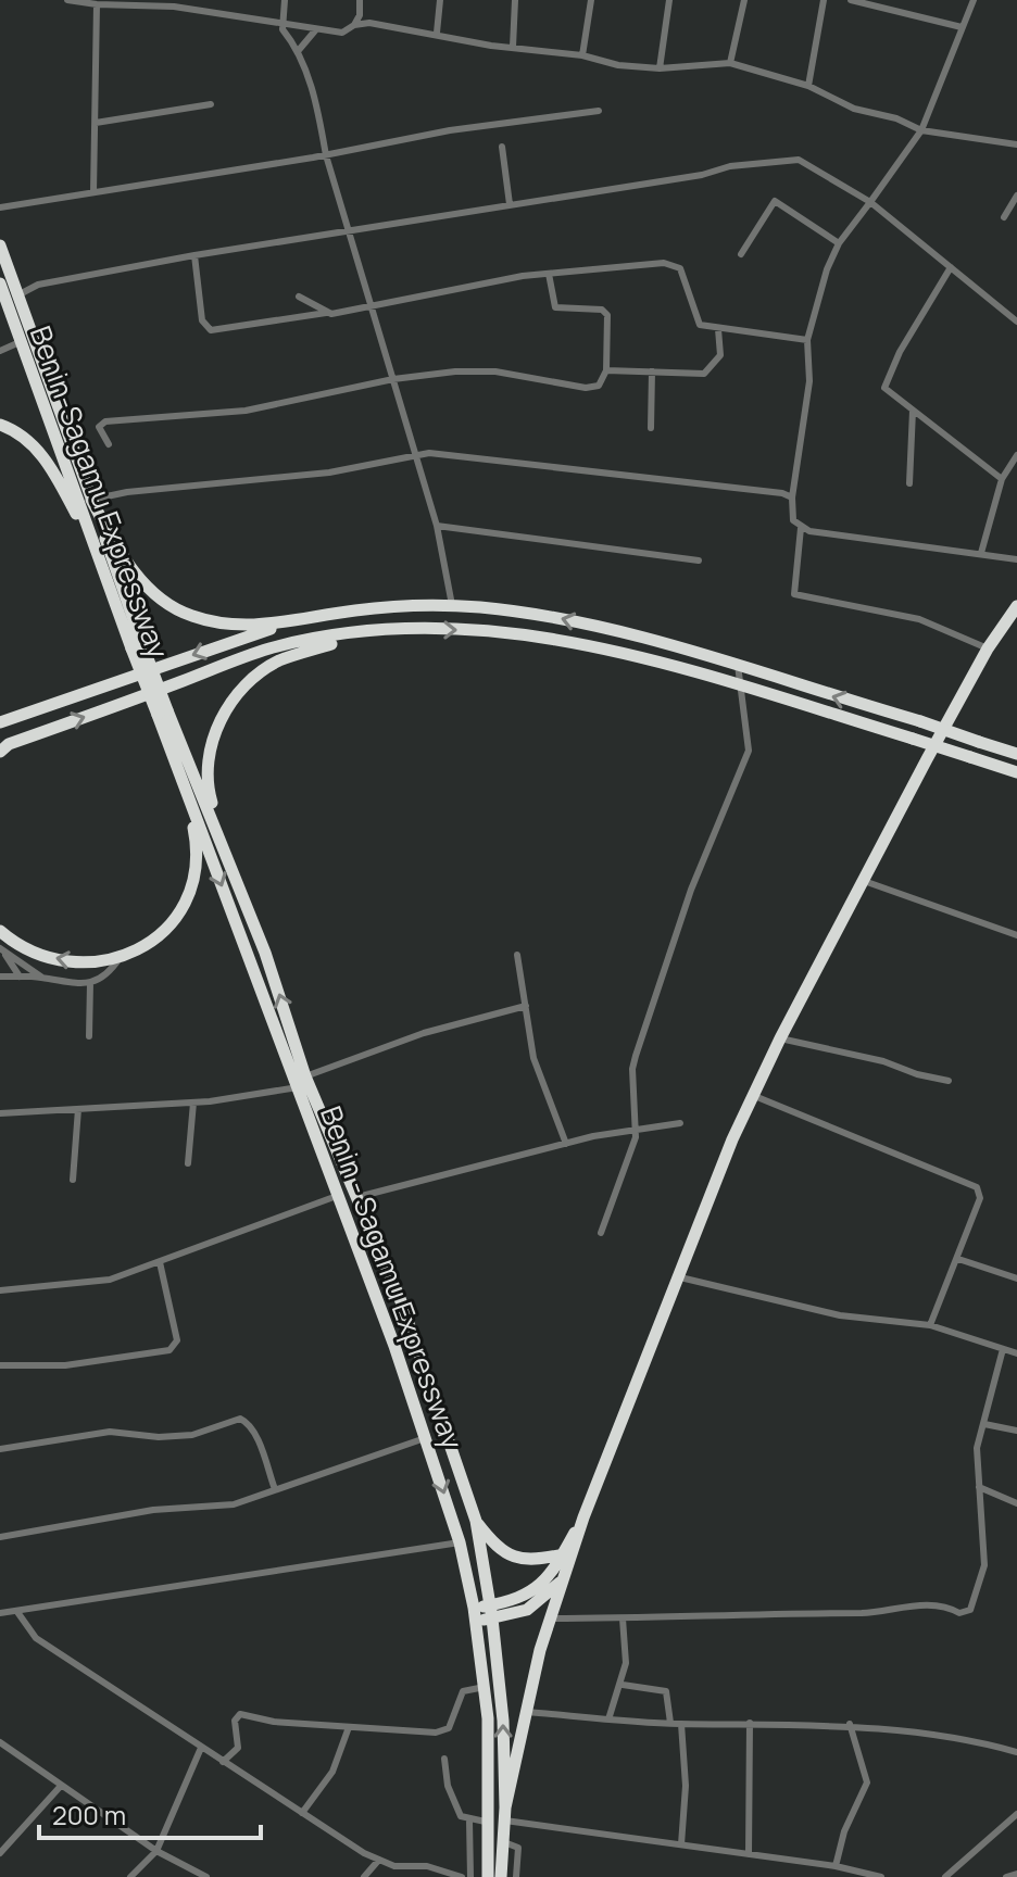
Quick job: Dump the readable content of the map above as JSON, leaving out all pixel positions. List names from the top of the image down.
{
  "streets": {
    "highway": ["Benin-Sagamu Expressway", "Benin - Sagamu Expressway"]
  },
  "scale_bar": "200 m"
}
